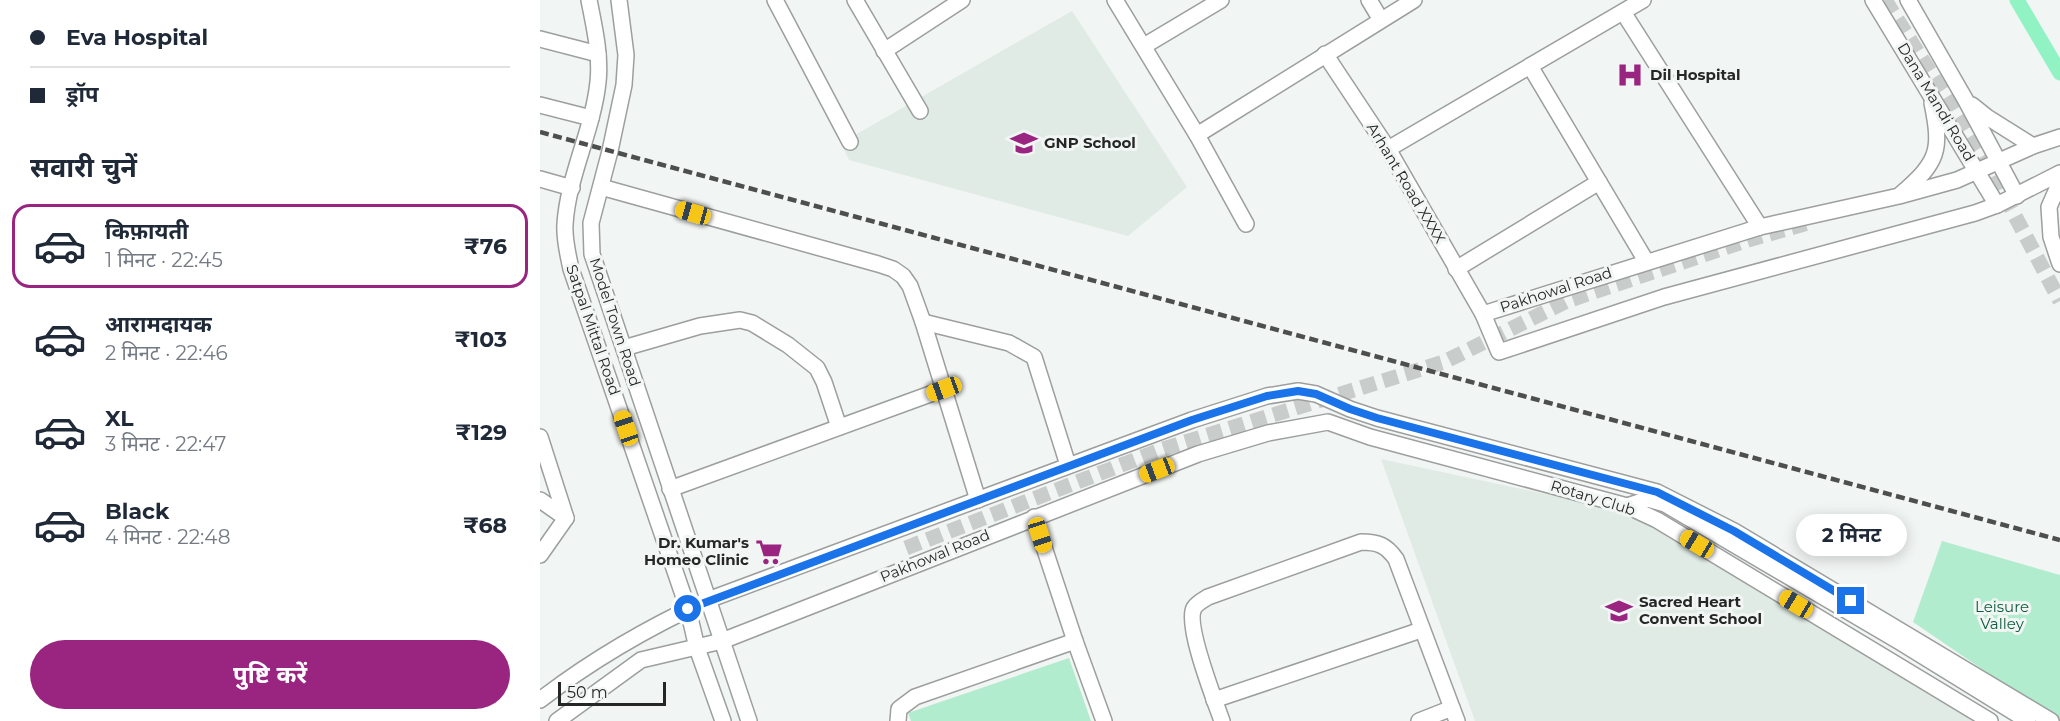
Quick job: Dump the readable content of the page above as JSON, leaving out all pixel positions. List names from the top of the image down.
{
  "streets": {
    "street": [
      "Dana Mandi Road",
      "Arhant Road XXXX",
      "Pakhowal Road",
      "Model Town Road",
      "Satpal Mittal Road",
      "Rotary Club"
    ]
  },
  "crossings": [
    ["Dana Mandi Road", "Pakhowal Road"],
    ["Arhant Road XXXX", "Pakhowal Road"],
    ["Pakhowal Road", "Model Town Road"],
    ["Pakhowal Road", "Satpal Mittal Road"],
    ["Pakhowal Road", "Rotary Club"]
  ],
  "parks": ["Leisure Valley"],
  "places": {
    "hospital": ["Dil Hospital"],
    "school or university": ["GNP School", "Sacred Heart Convent School"],
    "supermarket": ["Dr. Kumar's Homeo Clinic"]
  },
  "scale_bar": "50 m",
  "page": {
    "banner": ["Eva Hospital", "ड्रॉप"],
    "heading": "सवारी चुनें",
    "list": [
      {
        "name": "किफ़ायती",
        "note": "1 मिनट · 22:45",
        "value": "₹76"
      },
      {
        "name": "आरामदायक",
        "note": "2 मिनट · 22:46",
        "value": "₹103"
      },
      {
        "name": "XL",
        "note": "3 मिनट · 22:47",
        "value": "₹129"
      },
      {
        "name": "Black",
        "note": "4 मिनट · 22:48",
        "value": "₹68"
      }
    ],
    "bubble": "2 मिनट",
    "buttons": "पुष्टि करें",
    "scale": "50 m"
  }
}
